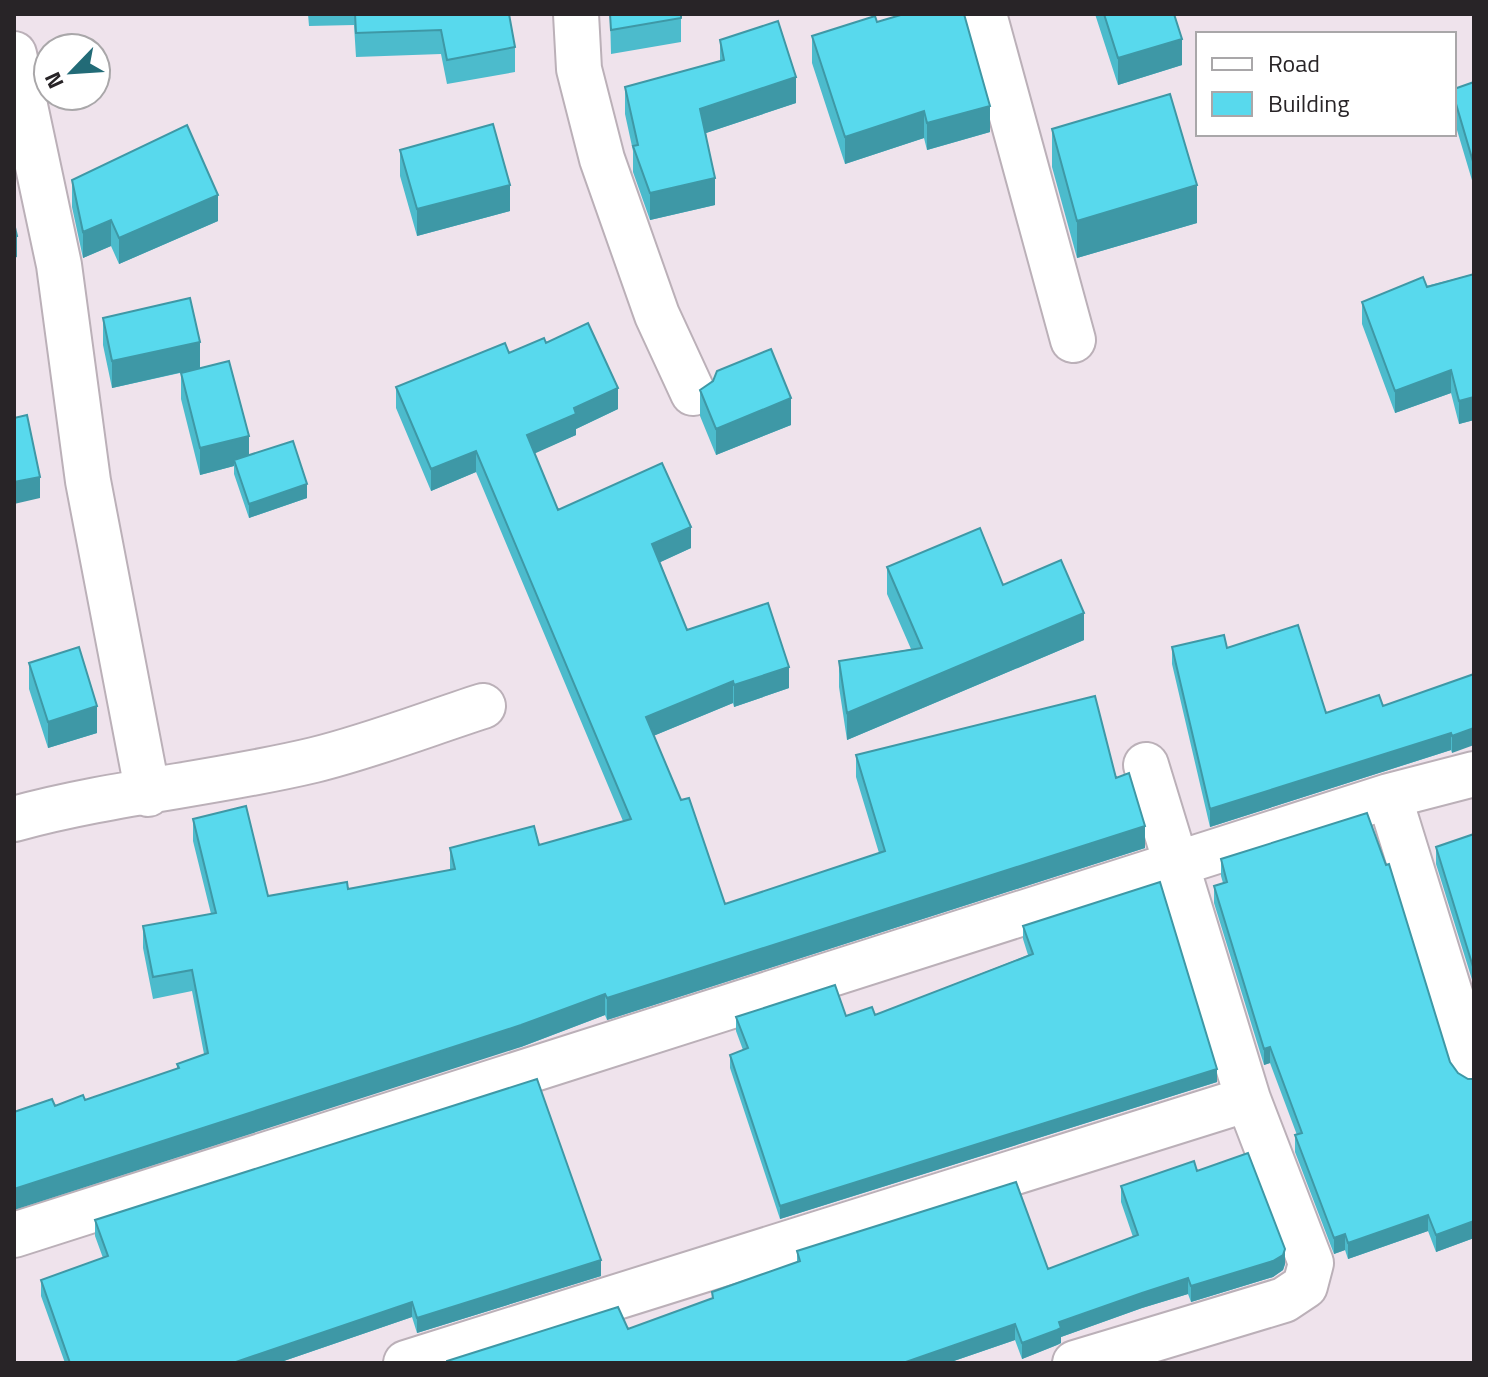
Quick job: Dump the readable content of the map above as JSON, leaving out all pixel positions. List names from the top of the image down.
{
  "legend": ["Road", "Building"],
  "north": "bottom left"
}
